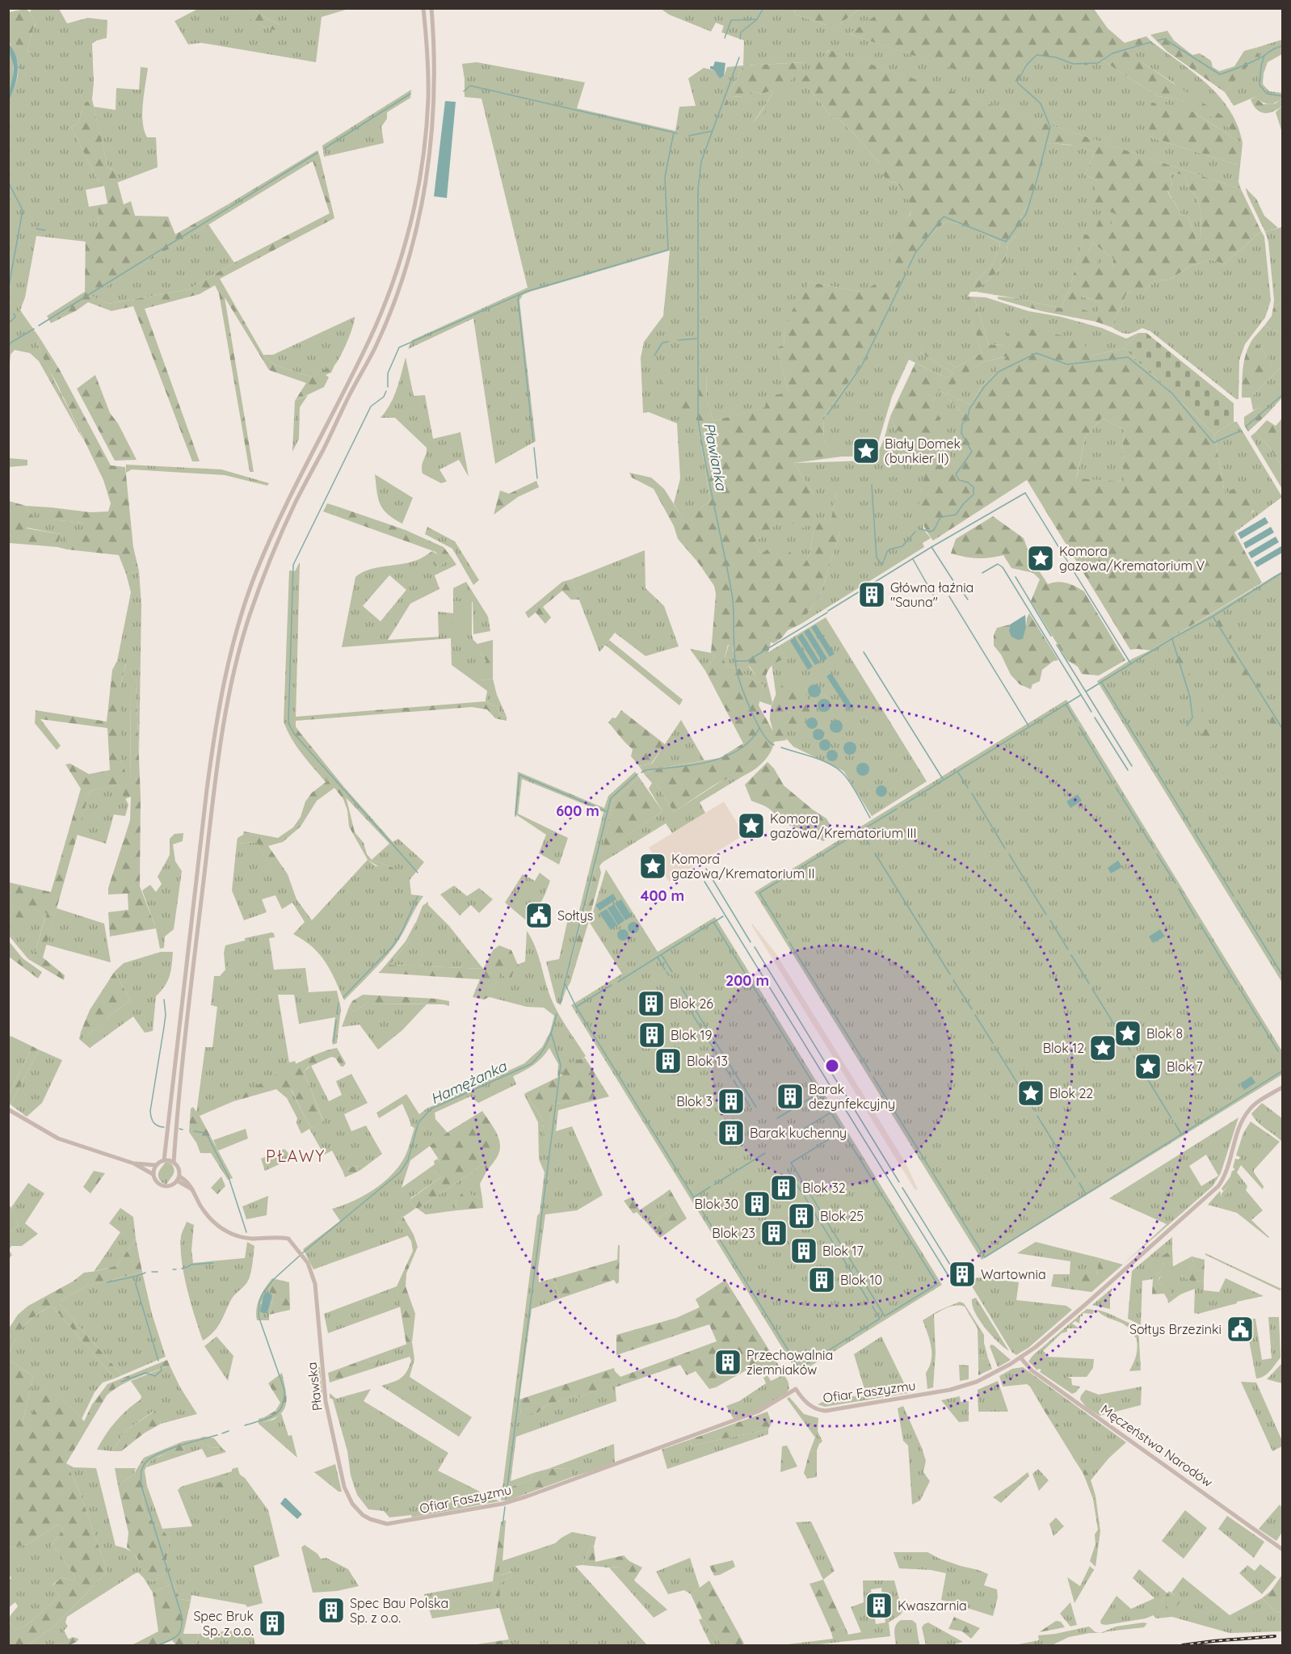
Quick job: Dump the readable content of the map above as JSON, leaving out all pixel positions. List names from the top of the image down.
{
  "streets": {
    "street": ["Pławska", "Ofiar Faszyzmu", "Męczeństwa Narodów"]
  },
  "crossings": [
    ["Pławska", "Ofiar Faszyzmu"],
    ["Ofiar Faszyzmu", "Męczeństwa Narodów"]
  ],
  "districts": ["PŁAWY"],
  "water": ["Pławianka", "Hamężanka"],
  "places": {
    "place": [
      "Biały Domek (bunkier II)",
      "Komora gazowa/Krematorium V",
      "Komora gazowa/Krematorium III",
      "Komora gazowa/Krematorium II",
      "Blok 8",
      "Blok 12",
      "Blok 7",
      "Blok 22"
    ],
    "building": [
      "Główna łaźnia \"Sauna\"",
      "Blok 26",
      "Blok 19",
      "Blok 13",
      "Barak dezynfekcyjny",
      "Blok 3",
      "Barak kuchenny",
      "Blok 32",
      "Blok 30",
      "Blok 25",
      "Blok 23",
      "Blok 17",
      "Wartownia",
      "Blok 10",
      "Przechowalnia ziemniaków",
      "Kwaszarnia",
      "Spec Bau Polska Sp. z o.o.",
      "Spec Bruk Sp. z o.o."
    ],
    "public building": ["Sołtys", "Sołtys Brzezinki"]
  },
  "rings": ["600 m", "400 m", "200 m"]
}
